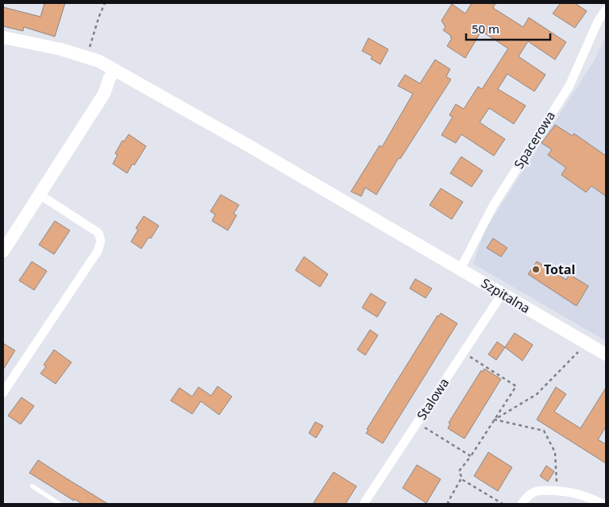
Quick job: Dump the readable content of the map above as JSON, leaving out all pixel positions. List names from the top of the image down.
{
  "streets": {
    "street": ["Spacerowa", "Szpitalna", "Stalowa"]
  },
  "crossings": [
    ["Spacerowa", "Szpitalna"],
    ["Szpitalna", "Stalowa"]
  ],
  "places": ["Total"],
  "scale_bar": "50 m"
}
